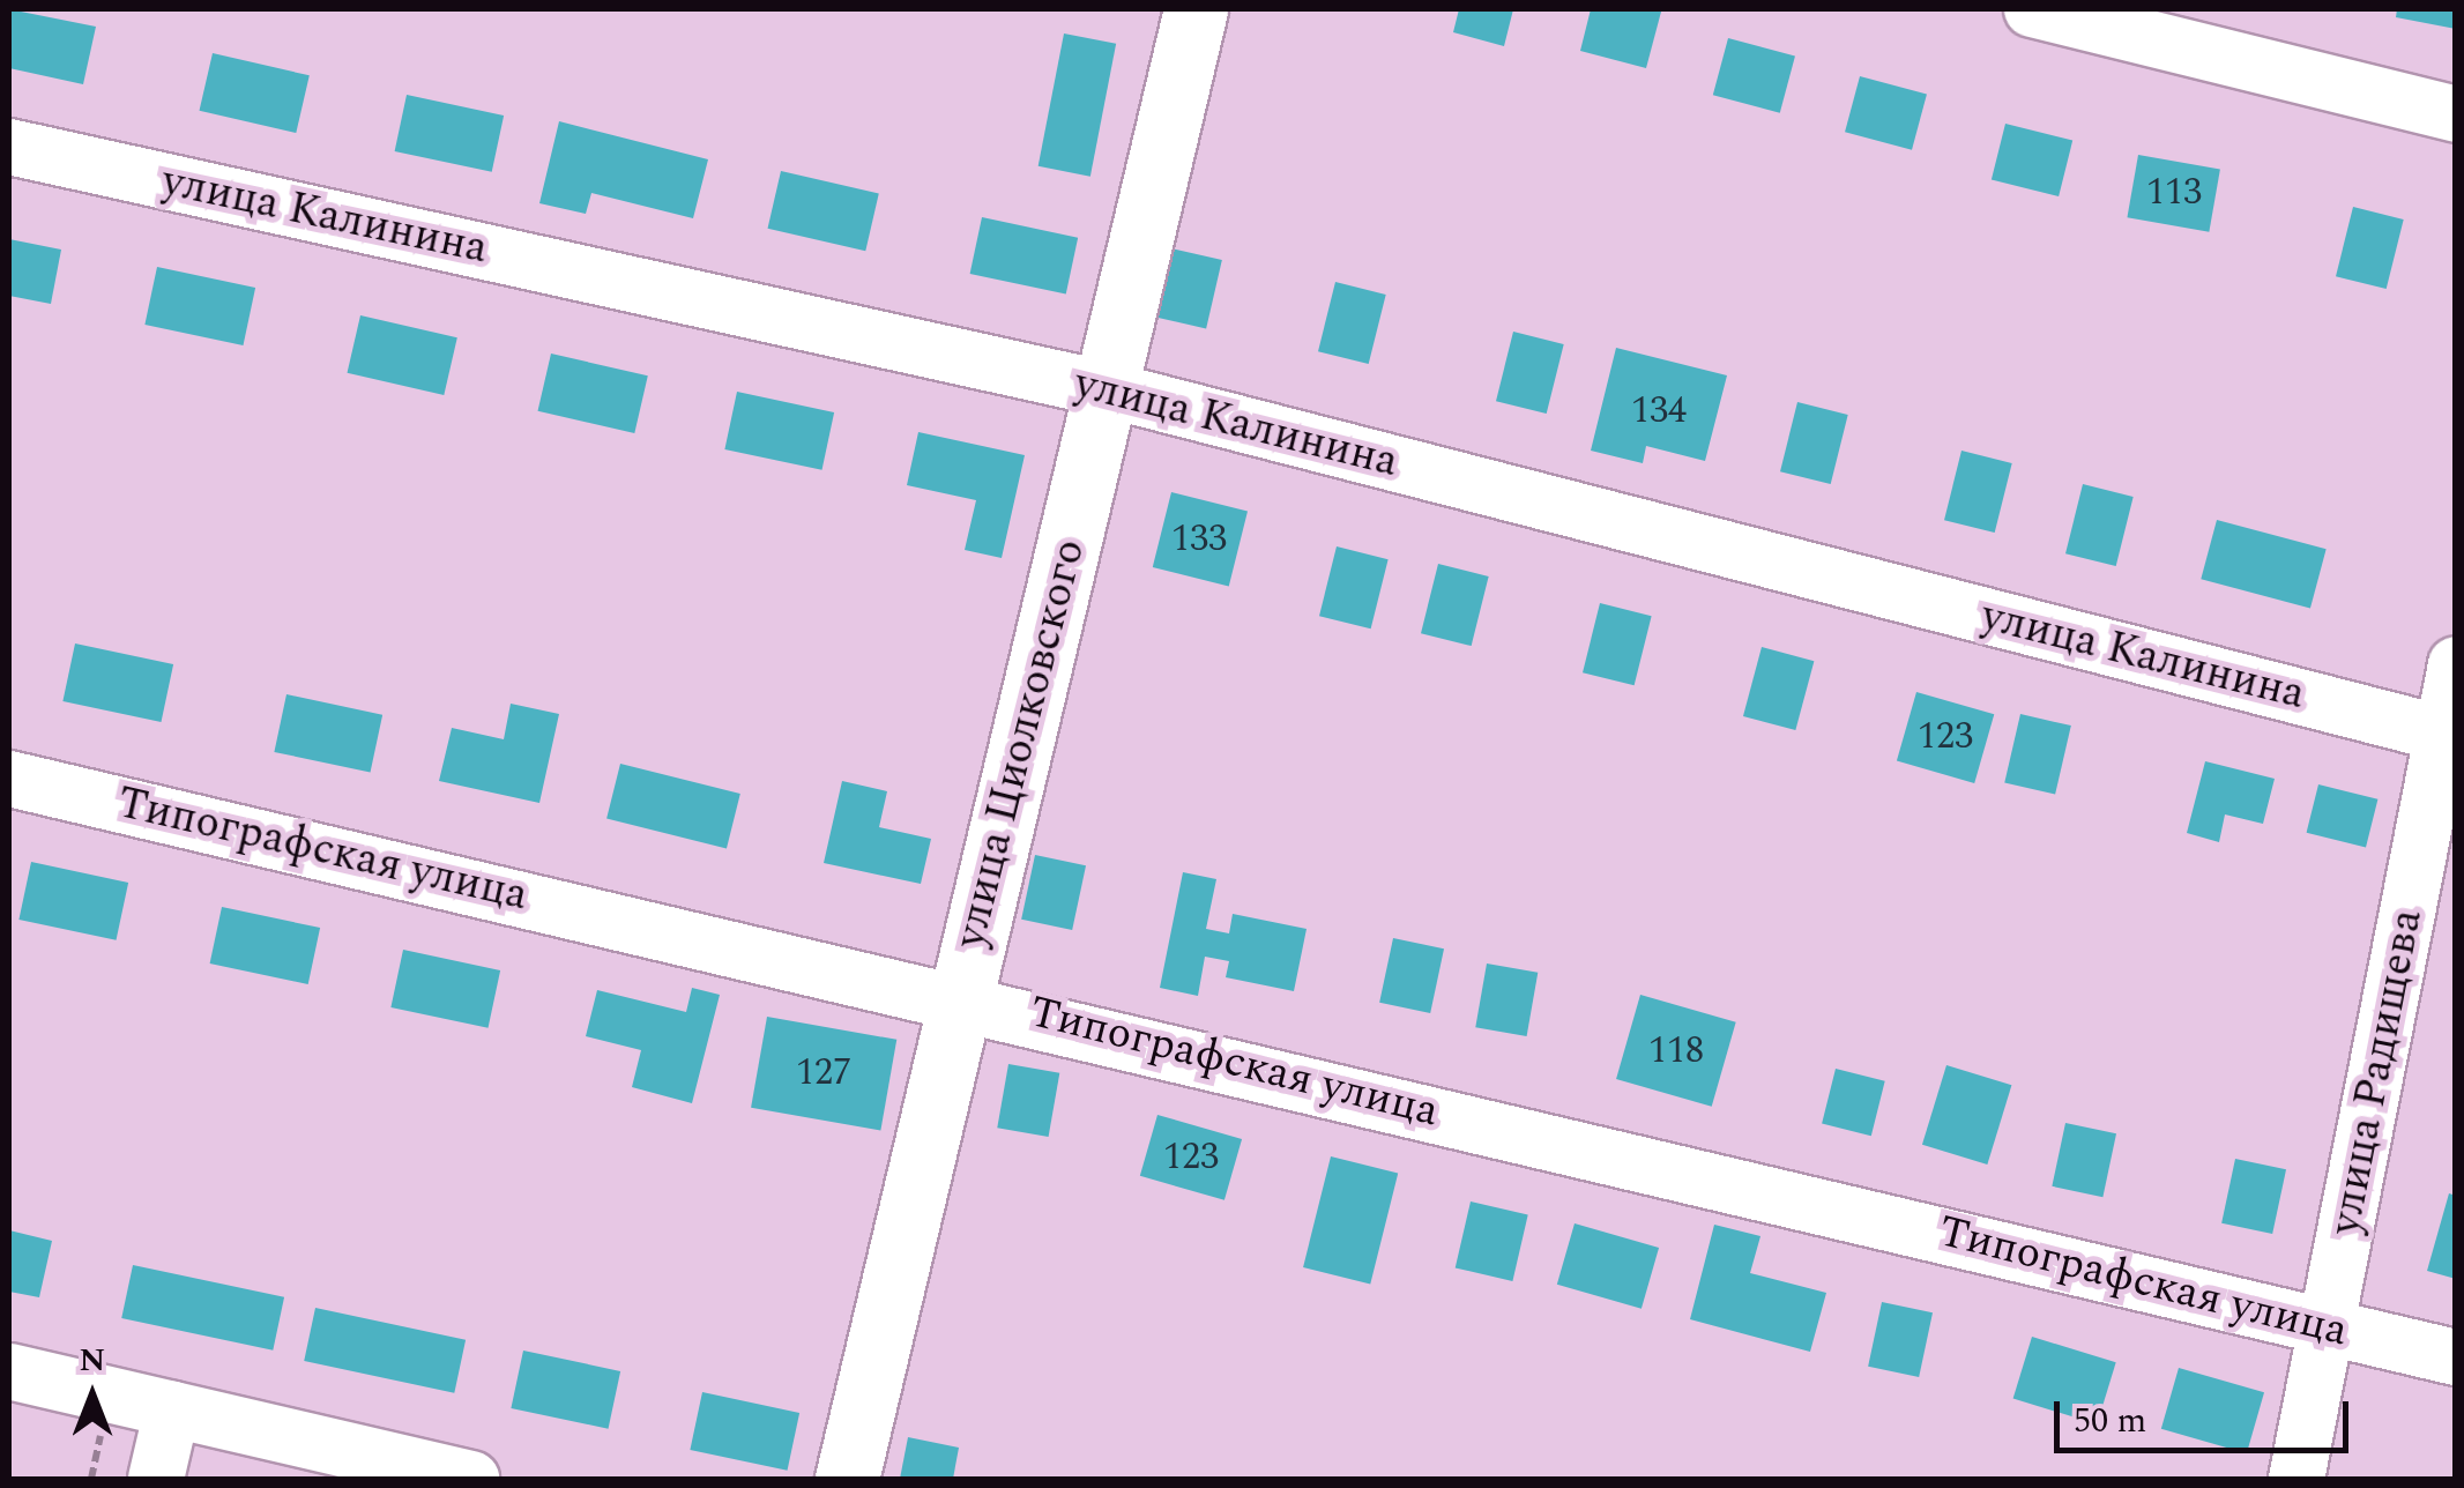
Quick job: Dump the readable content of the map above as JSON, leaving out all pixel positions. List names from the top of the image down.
{
  "streets": {
    "main road": ["улица Циолковского"],
    "street": ["улица Калинина", "Типографская улица", "улица Радищева"]
  },
  "crossings": [
    ["улица Калинина", "улица Циолковского"],
    ["улица Калинина", "улица Радищева"],
    ["улица Циолковского", "Типографская улица"],
    ["Типографская улица", "улица Радищева"]
  ],
  "house_numbers": [
    "113",
    "134",
    "133",
    "123",
    "118",
    "127",
    "123"
  ],
  "scale_bar": "50 m",
  "north": "top"
}
